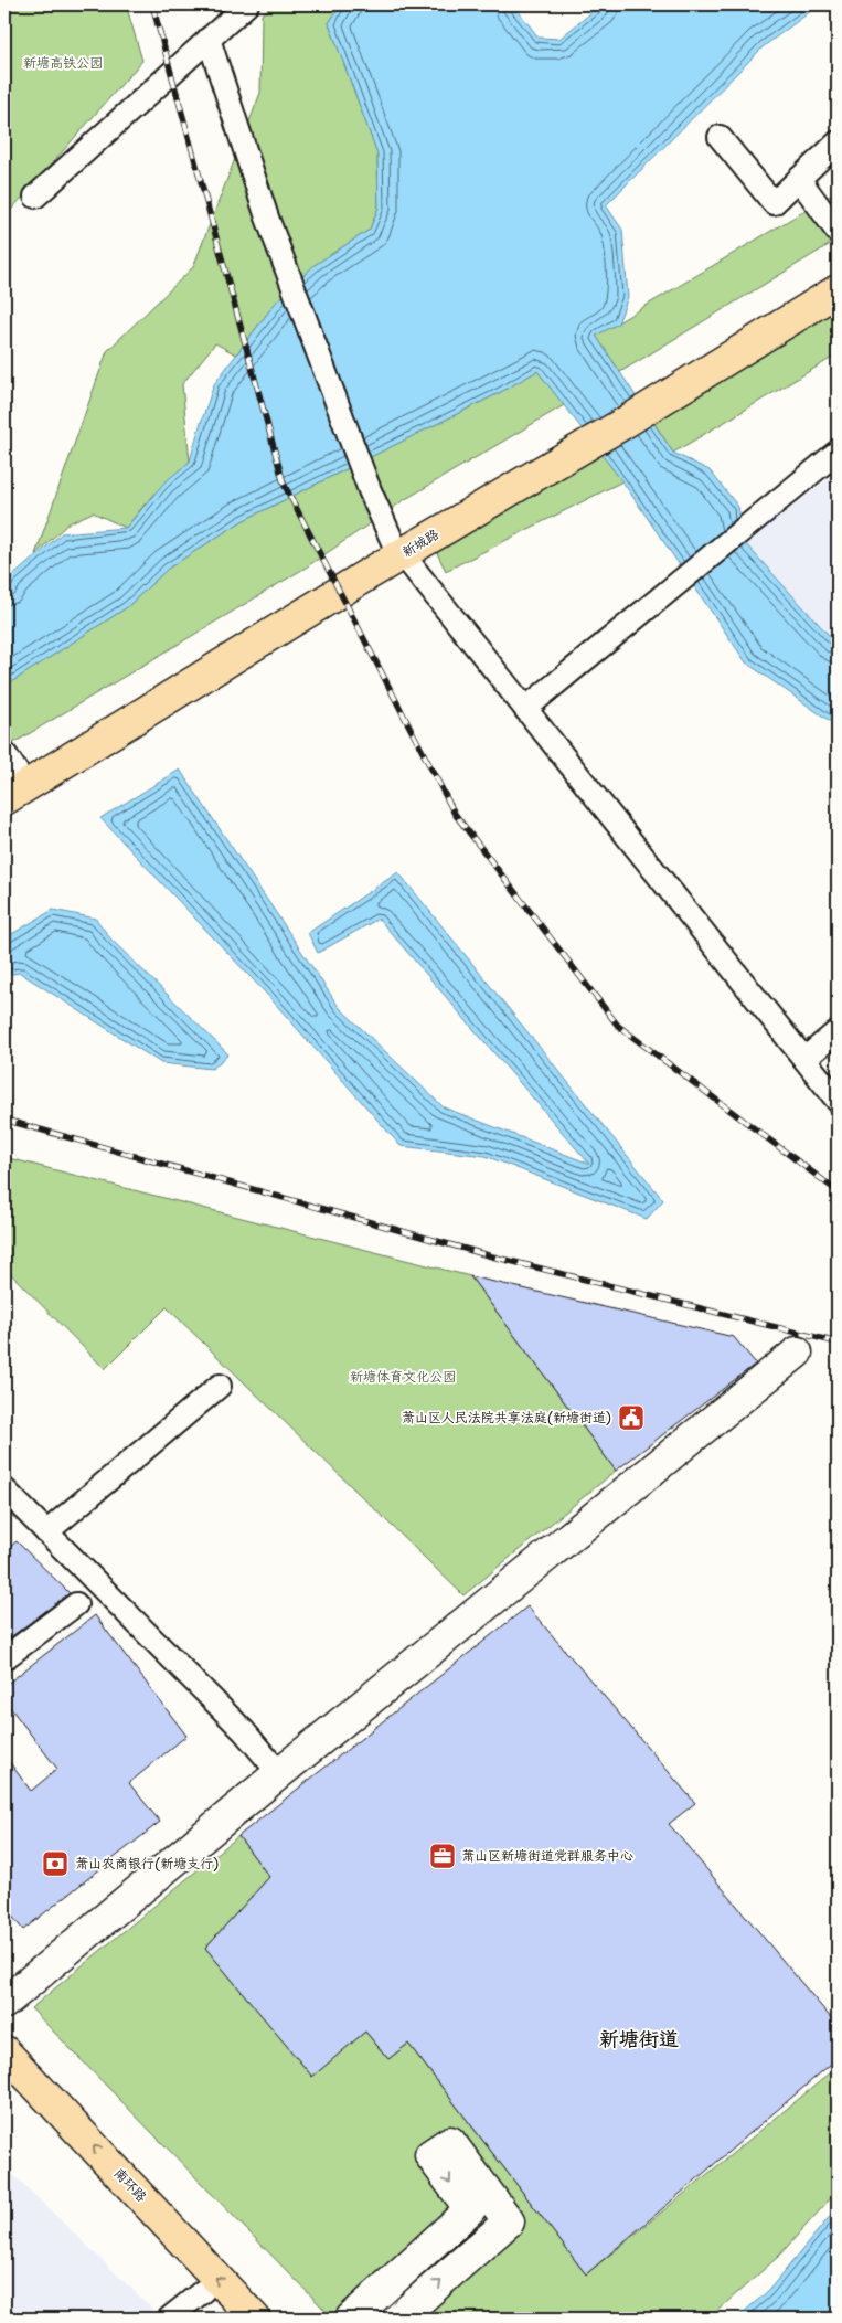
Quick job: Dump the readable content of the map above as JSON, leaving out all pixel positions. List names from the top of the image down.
{
  "streets": {
    "main road": ["新城路", "南环路"]
  },
  "districts": ["新塘街道"],
  "parks": ["新塘高铁公园", "新塘体育文化公园"],
  "places": {
    "public building": ["萧山区人民法院共享法庭(新塘街道)"],
    "office": ["萧山区新塘街道党群服务中心"],
    "bank": ["萧山农商银行(新塘支行)"]
  }
}
